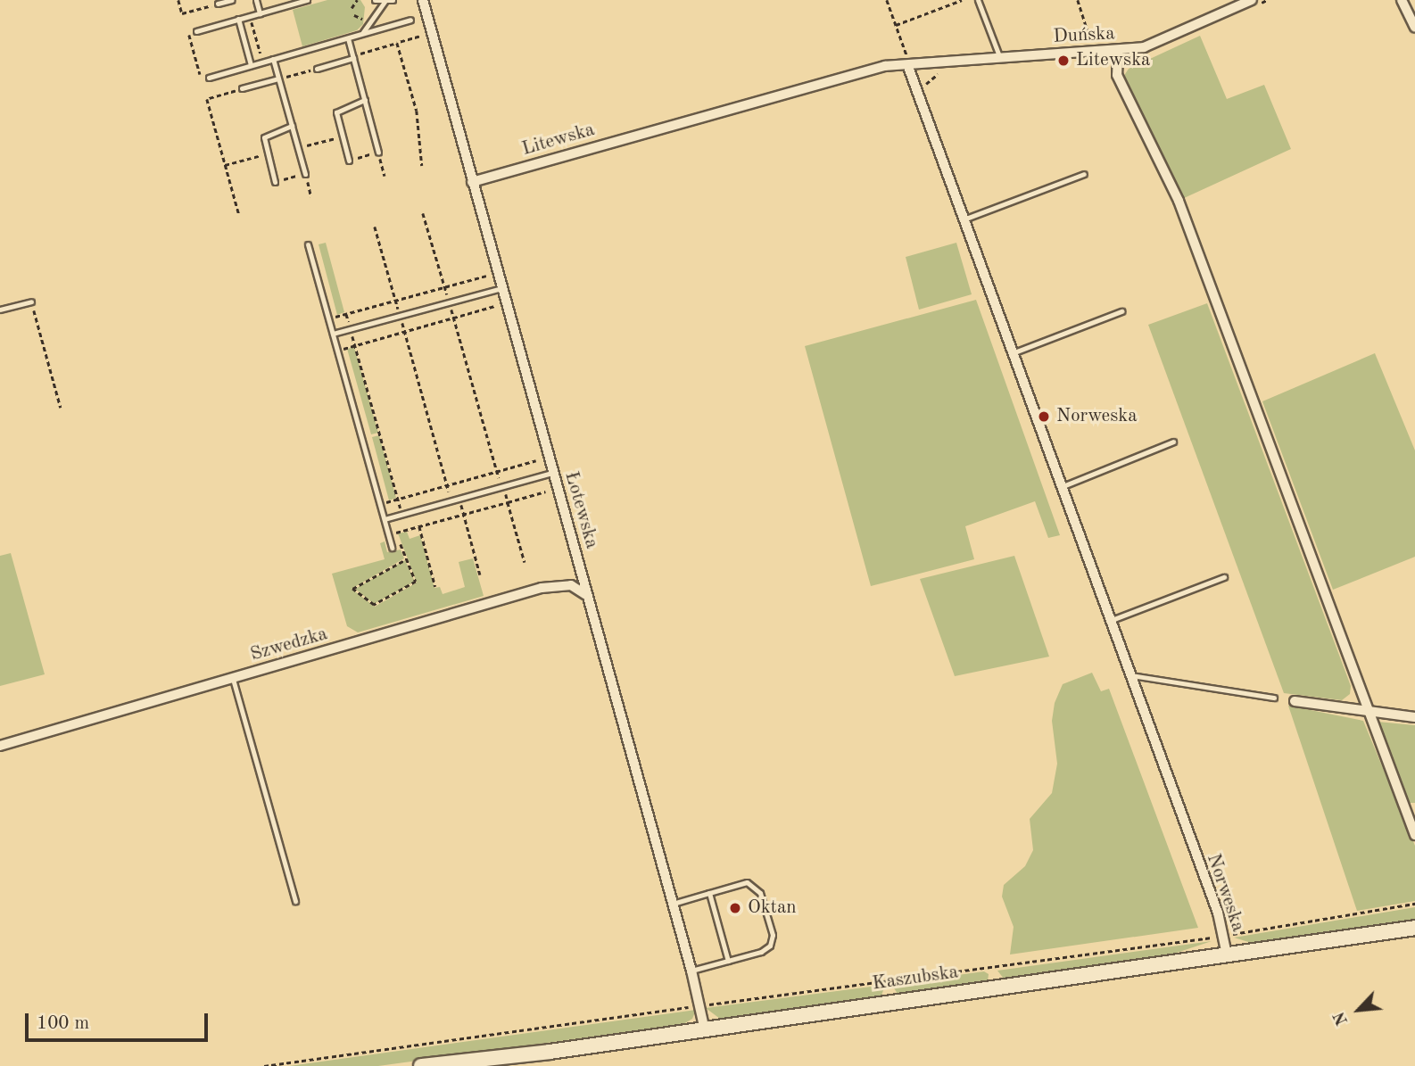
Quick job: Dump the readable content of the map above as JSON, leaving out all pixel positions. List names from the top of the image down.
{
  "streets": {
    "main road": ["Kaszubska"],
    "street": [
      "Duńska",
      "Litewska",
      "Łotewska",
      "Szwedzka",
      "Norweska"
    ]
  },
  "crossings": [
    ["Duńska", "Litewska"],
    ["Duńska", "Norweska"],
    ["Litewska", "Łotewska"],
    ["Litewska", "Norweska"],
    ["Łotewska", "Szwedzka"],
    ["Łotewska", "Kaszubska"],
    ["Norweska", "Kaszubska"]
  ],
  "places": ["Litewska", "Norweska", "Oktan"],
  "scale_bar": "100 m",
  "north": "bottom left"
}
